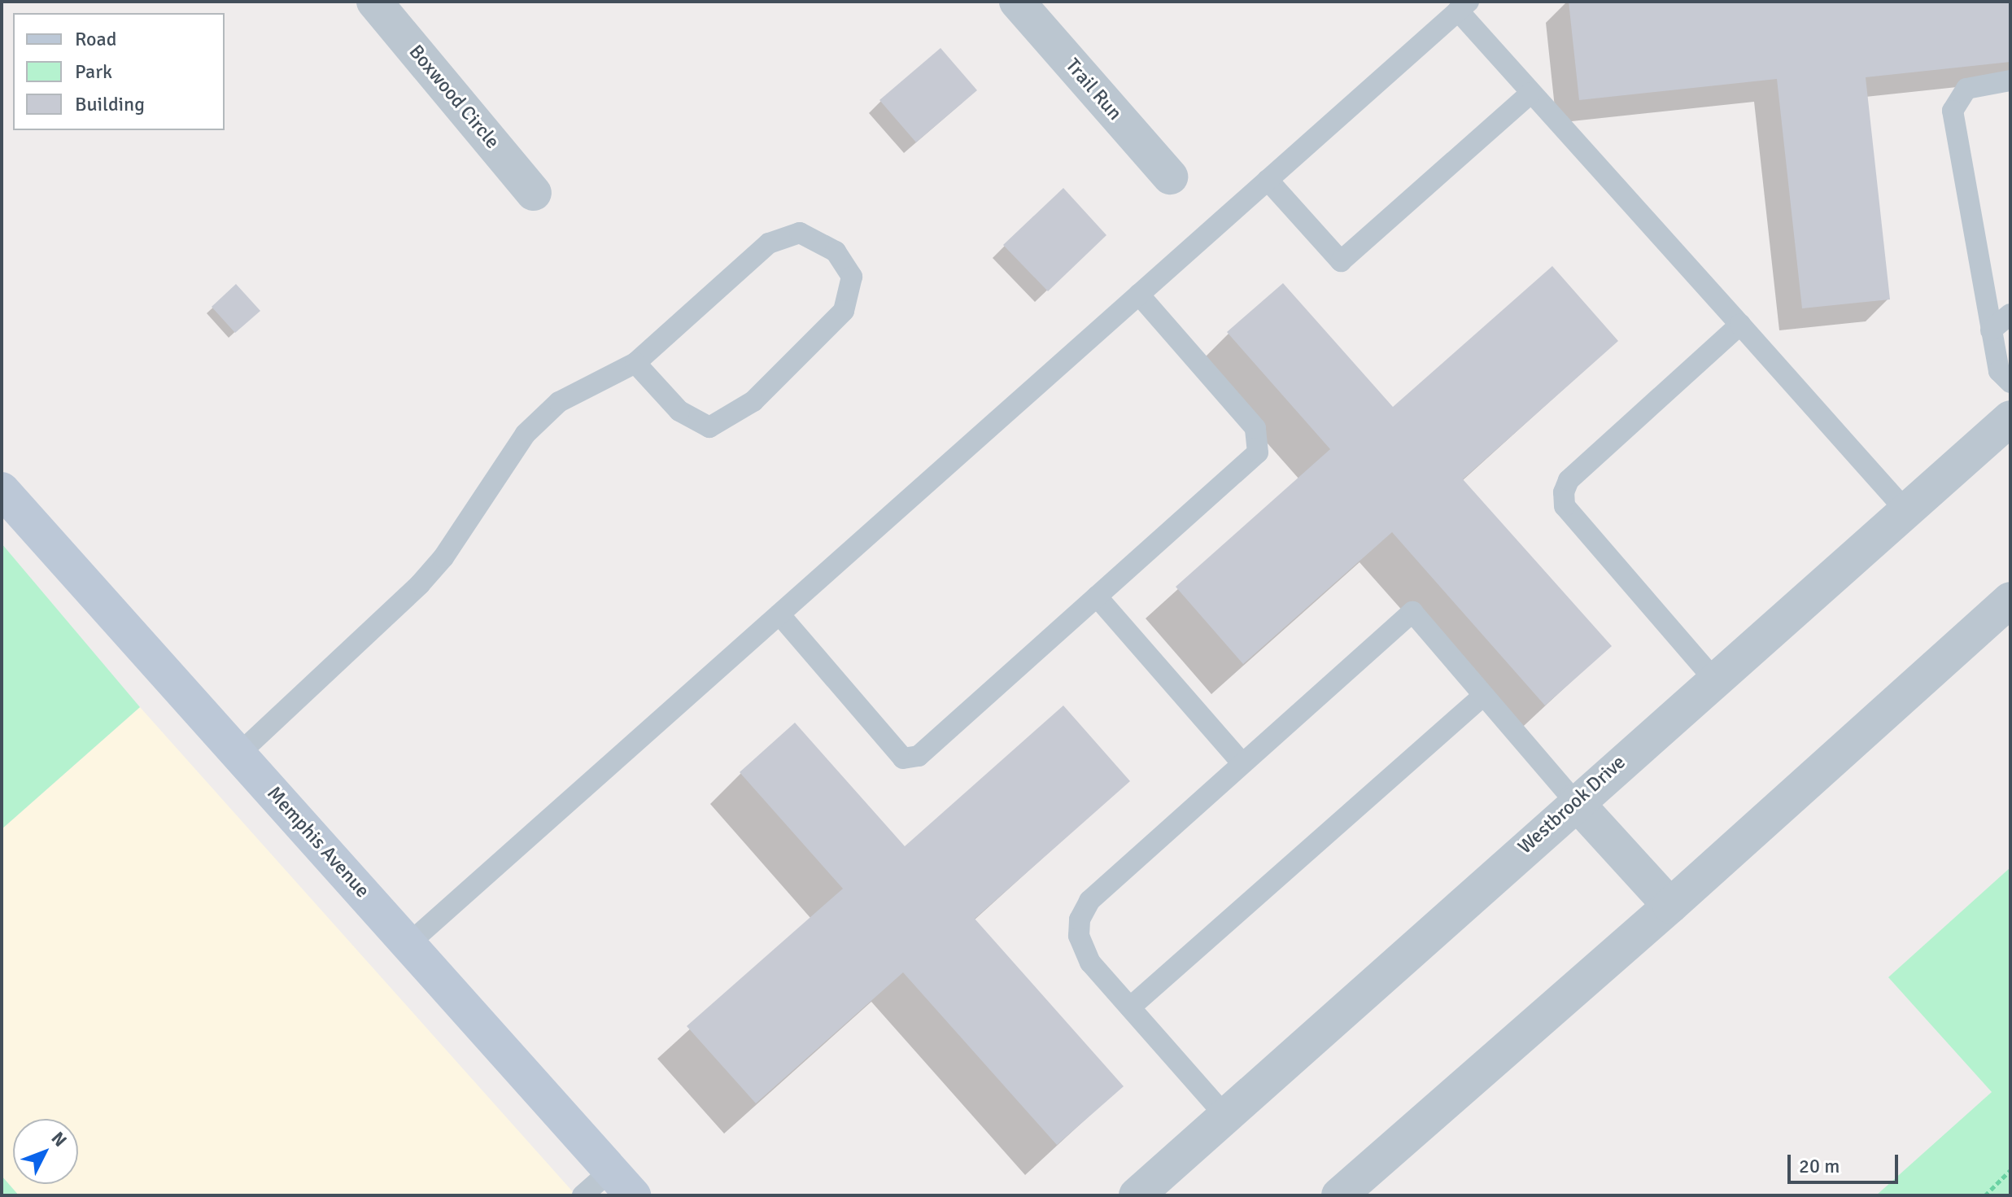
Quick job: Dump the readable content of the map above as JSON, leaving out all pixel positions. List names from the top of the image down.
{
  "streets": {
    "main road": ["Memphis Avenue"],
    "street": ["Trail Run", "Boxwood Circle", "Westbrook Drive"]
  },
  "legend": ["Road", "Park", "Building"],
  "scale_bar": "20 m",
  "north": "top right"
}
